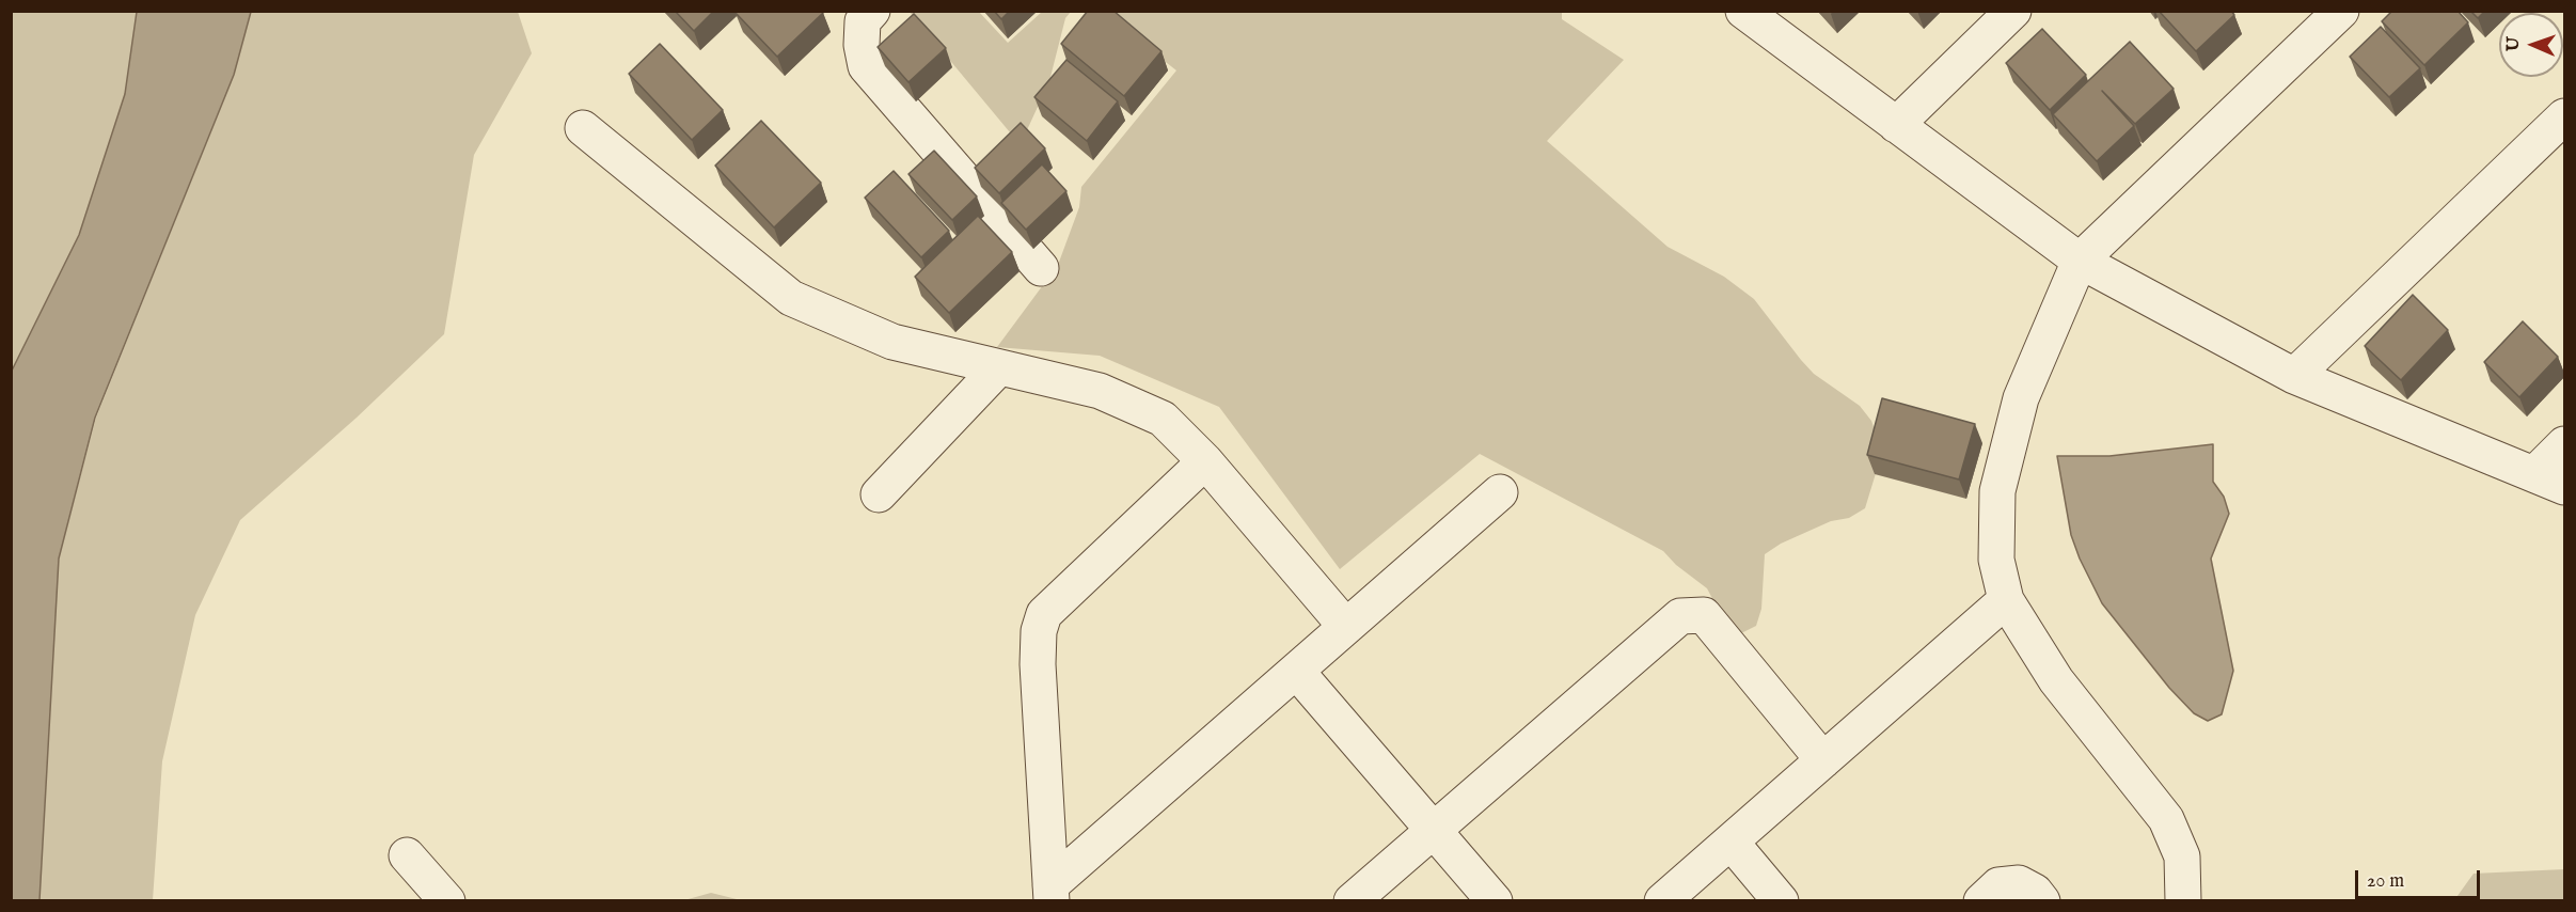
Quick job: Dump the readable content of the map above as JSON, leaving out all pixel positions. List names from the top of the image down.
{
  "scale_bar": "20 m",
  "north": "left"
}
